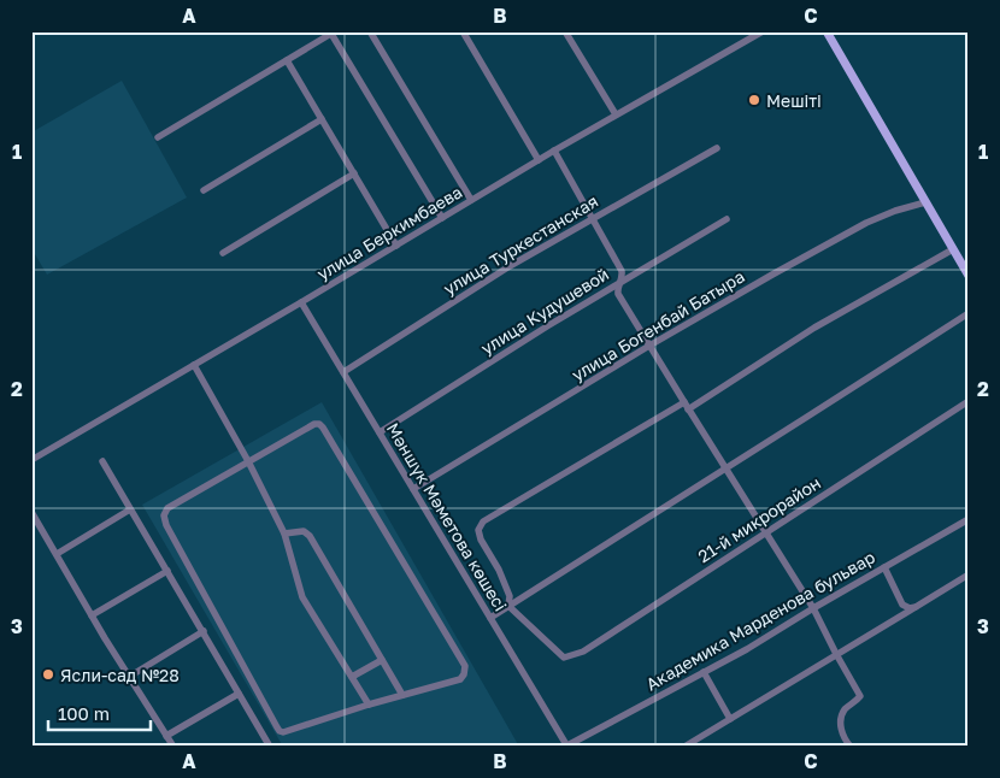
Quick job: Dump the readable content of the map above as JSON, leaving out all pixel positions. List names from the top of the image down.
{
  "streets": {
    "street": [
      "улица Беркимбаева",
      "улица Туркестанская",
      "улица Кудушевой",
      "улица Богенбай Батыра",
      "Мәншүк Мәметова көшесі",
      "21-й микрорайон",
      "Академика Марденова бульвар"
    ]
  },
  "crossings": [
    ["улица Беркимбаева", "Мәншүк Мәметова көшесі"],
    ["улица Туркестанская", "Мәншүк Мәметова көшесі"],
    ["улица Кудушевой", "Мәншүк Мәметова көшесі"],
    ["улица Богенбай Батыра", "Мәншүк Мәметова көшесі"],
    ["Мәншүк Мәметова көшесі", "Академика Марденова бульвар"]
  ],
  "places": ["Мешіті", "Ясли-сад №28"],
  "scale_bar": "100 m",
  "grid": {
    "columns": ["A", "B", "C"],
    "rows": ["1", "2", "3"]
  }
}
